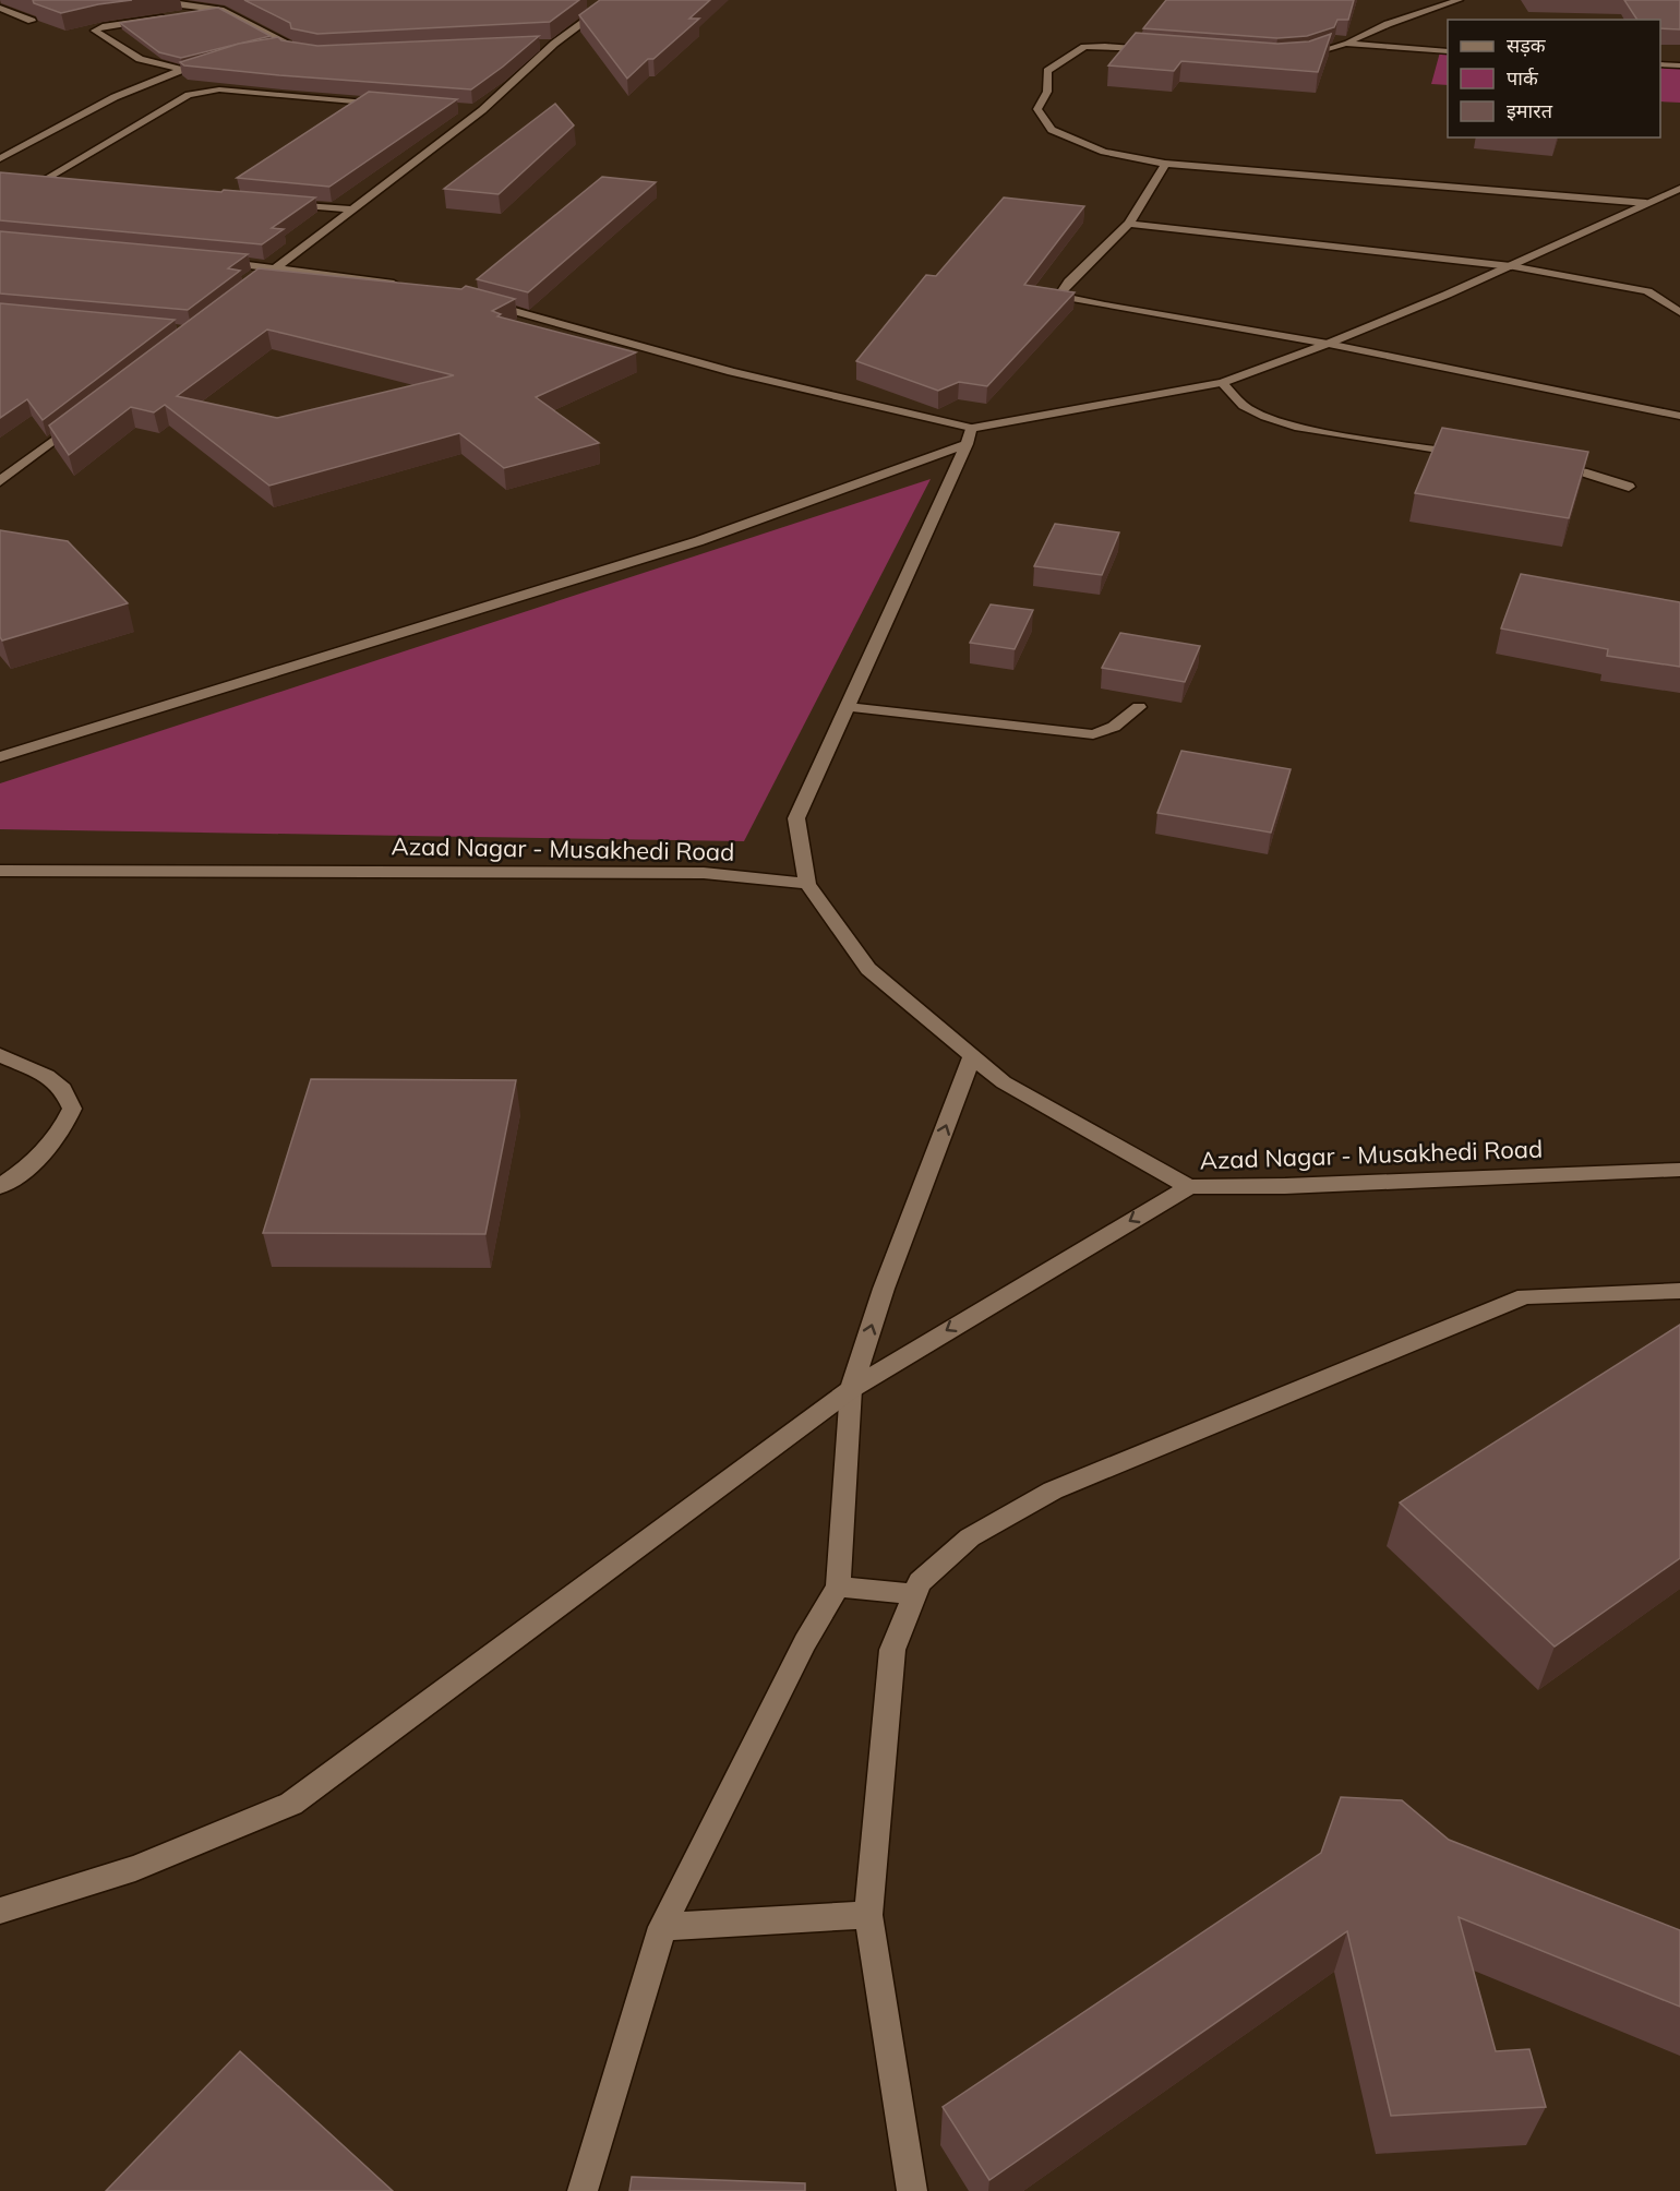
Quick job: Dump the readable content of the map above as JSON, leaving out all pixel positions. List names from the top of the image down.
{
  "streets": {
    "street": ["Azad Nagar - Musakhedi Road"]
  },
  "legend": ["सड़क", "पार्क", "इमारत"]
}
